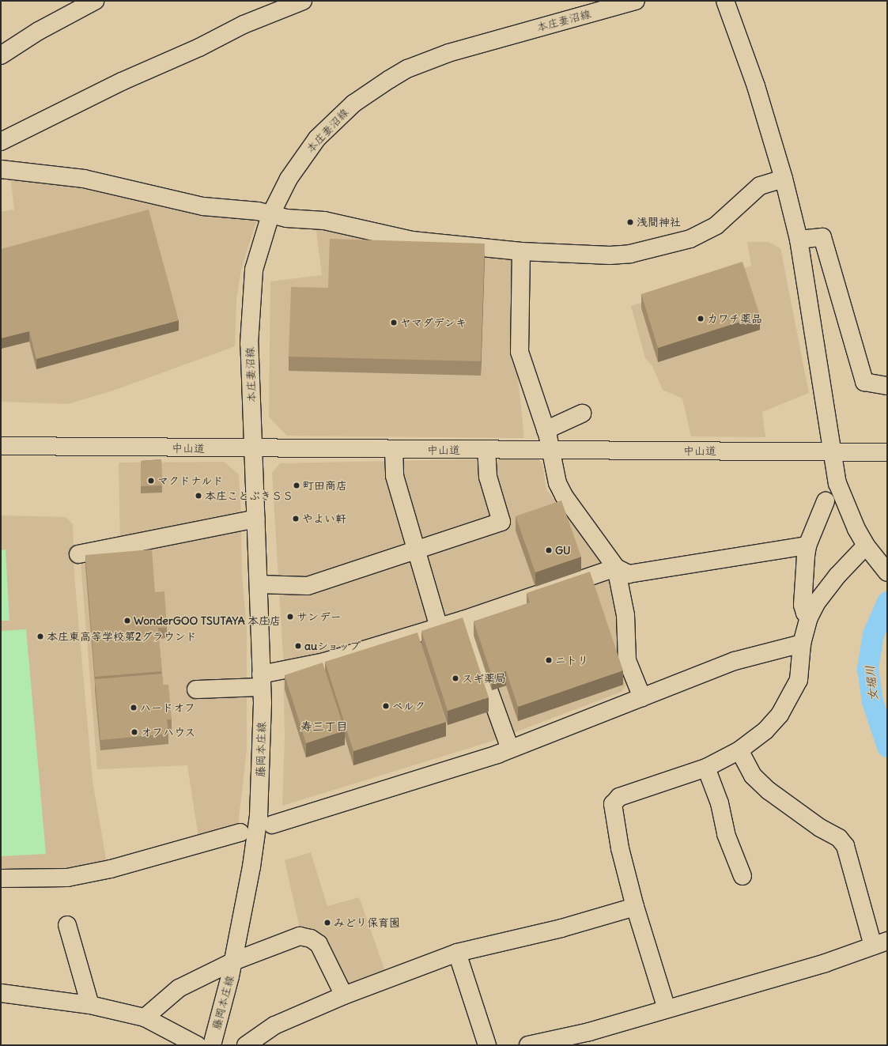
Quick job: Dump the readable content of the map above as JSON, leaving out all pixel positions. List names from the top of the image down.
{
  "streets": {
    "main road": ["本庄妻沼線", "中山道", "藤岡本庄線"]
  },
  "crossings": [
    ["本庄妻沼線", "中山道"],
    ["本庄妻沼線", "藤岡本庄線"],
    ["中山道", "藤岡本庄線"]
  ],
  "districts": ["寿三丁目"],
  "water": ["女堀川"],
  "places": [
    "浅間神社",
    "カワチ薬品",
    "ヤマダデンキ",
    "マクドナルド",
    "町田商店",
    "本庄ことぶきＳＳ",
    "やよい軒",
    "GU",
    "サンデー",
    "WonderGOO TSUTAYA 本庄店",
    "本庄東高等学校第2グラウンド",
    "auショップ",
    "ニトリ",
    "スギ薬局",
    "ベルク",
    "ハードオフ",
    "オフハウス",
    "みどり保育園"
  ]
}
